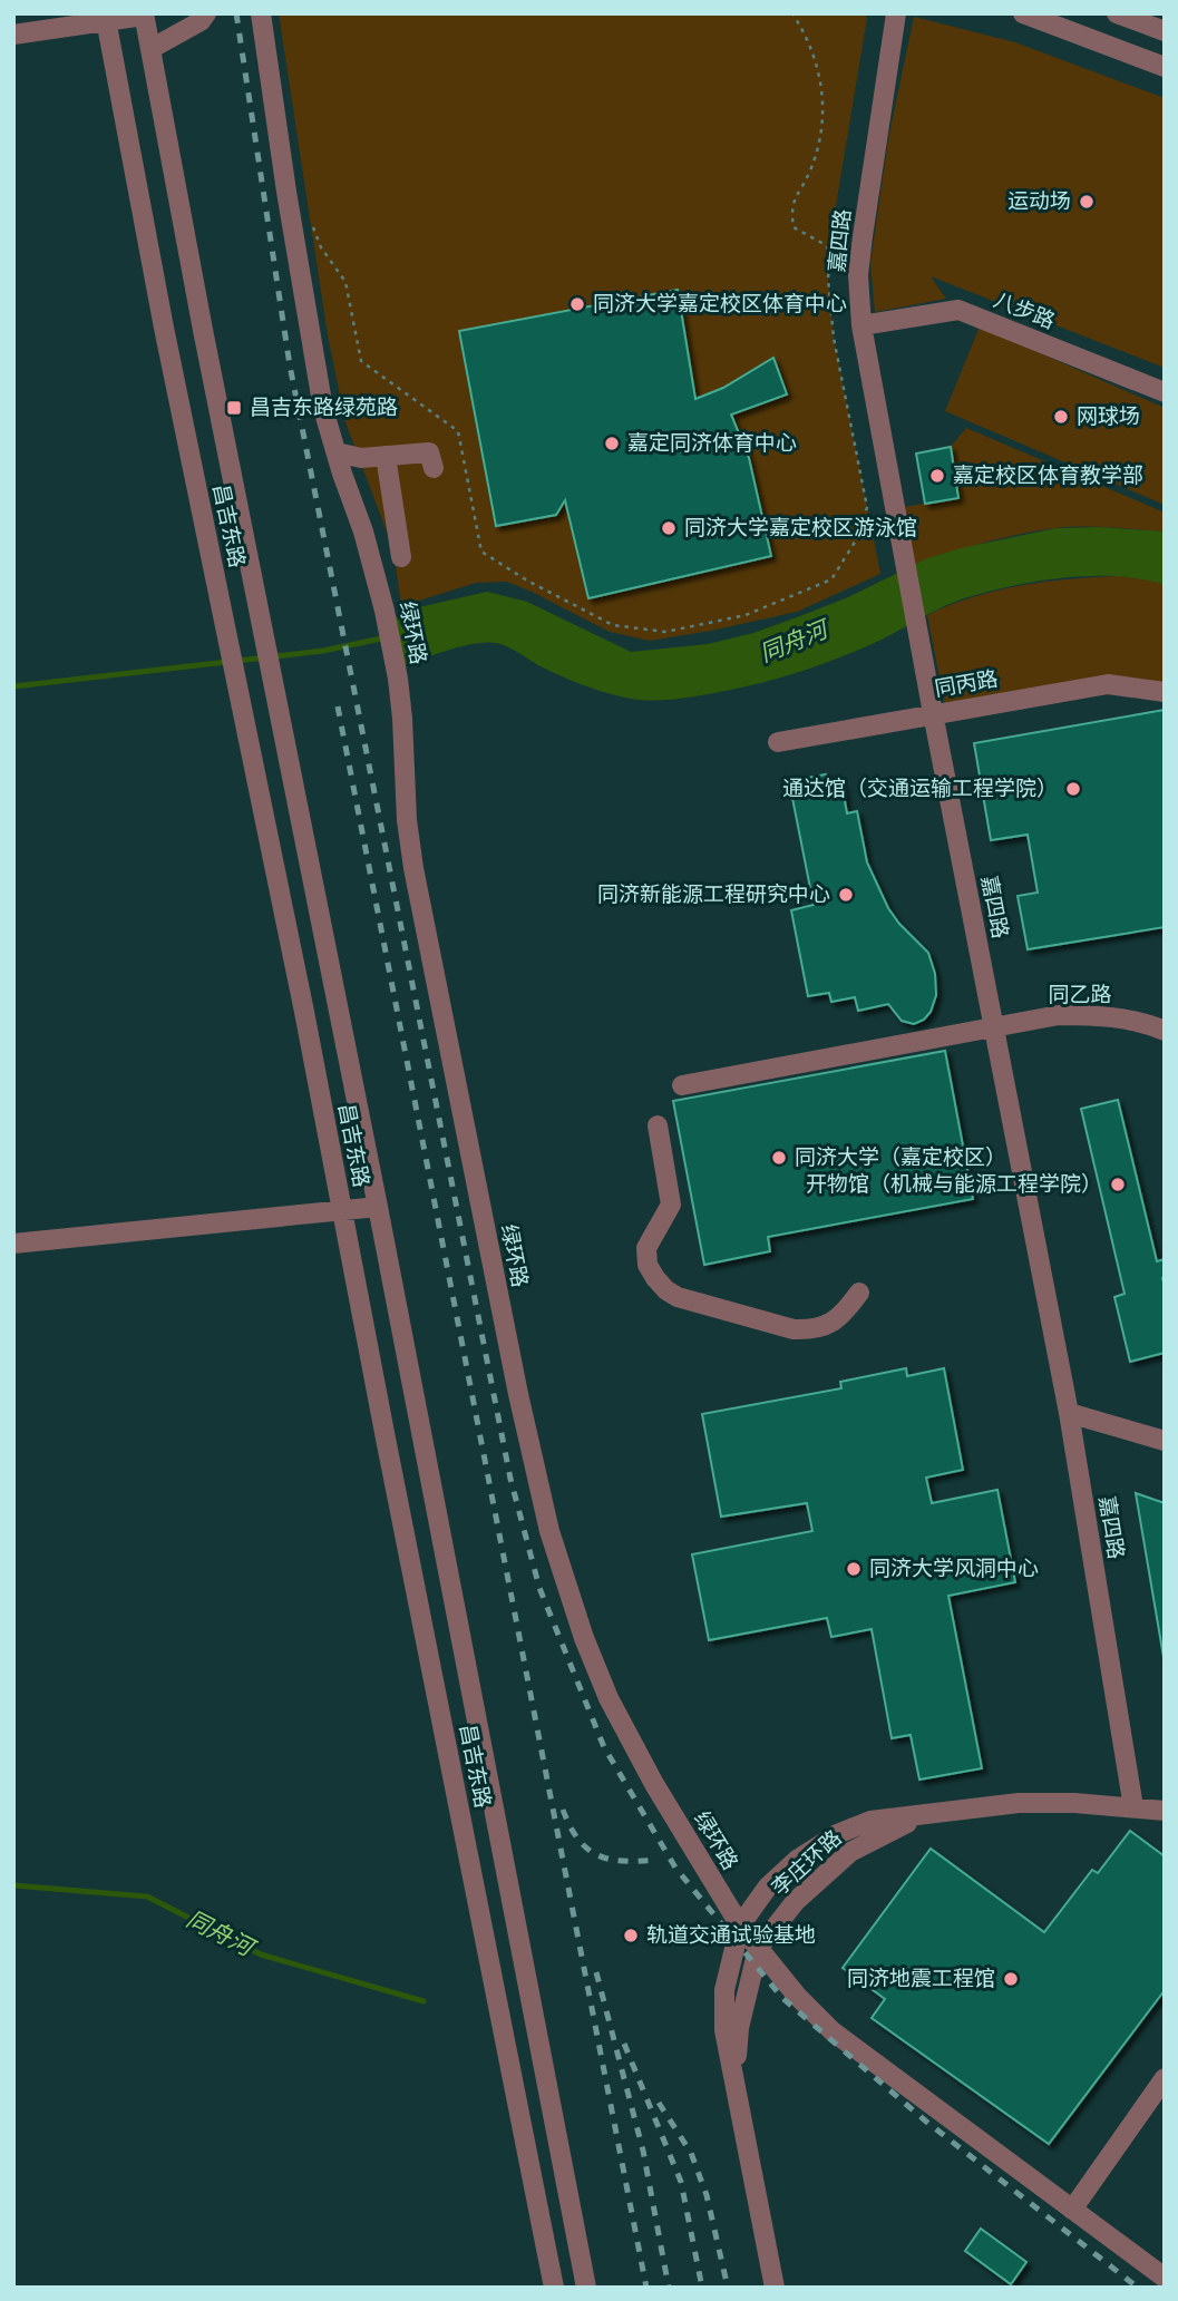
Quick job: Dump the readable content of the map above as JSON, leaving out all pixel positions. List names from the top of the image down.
{
  "streets": {
    "street": [
      "嘉四路",
      "八步路",
      "昌吉东路",
      "绿环路",
      "同丙路",
      "同乙路",
      "李庄环路"
    ]
  },
  "crossings": [
    ["嘉四路", "八步路"],
    ["嘉四路", "同丙路"],
    ["嘉四路", "同乙路"],
    ["嘉四路", "李庄环路"],
    ["绿环路", "李庄环路"]
  ],
  "water": ["同舟河"],
  "places": {
    "other": [
      "运动场",
      "同济大学嘉定校区体育中心",
      "网球场",
      "嘉定同济体育中心",
      "嘉定校区体育教学部",
      "同济大学嘉定校区游泳馆",
      "通达馆（交通运输工程学院）",
      "同济新能源工程研究中心",
      "同济大学（嘉定校区）",
      "开物馆（机械与能源工程学院）",
      "同济大学风洞中心",
      "轨道交通试验基地",
      "同济地震工程馆"
    ],
    "transit": ["昌吉东路绿苑路"]
  }
}
